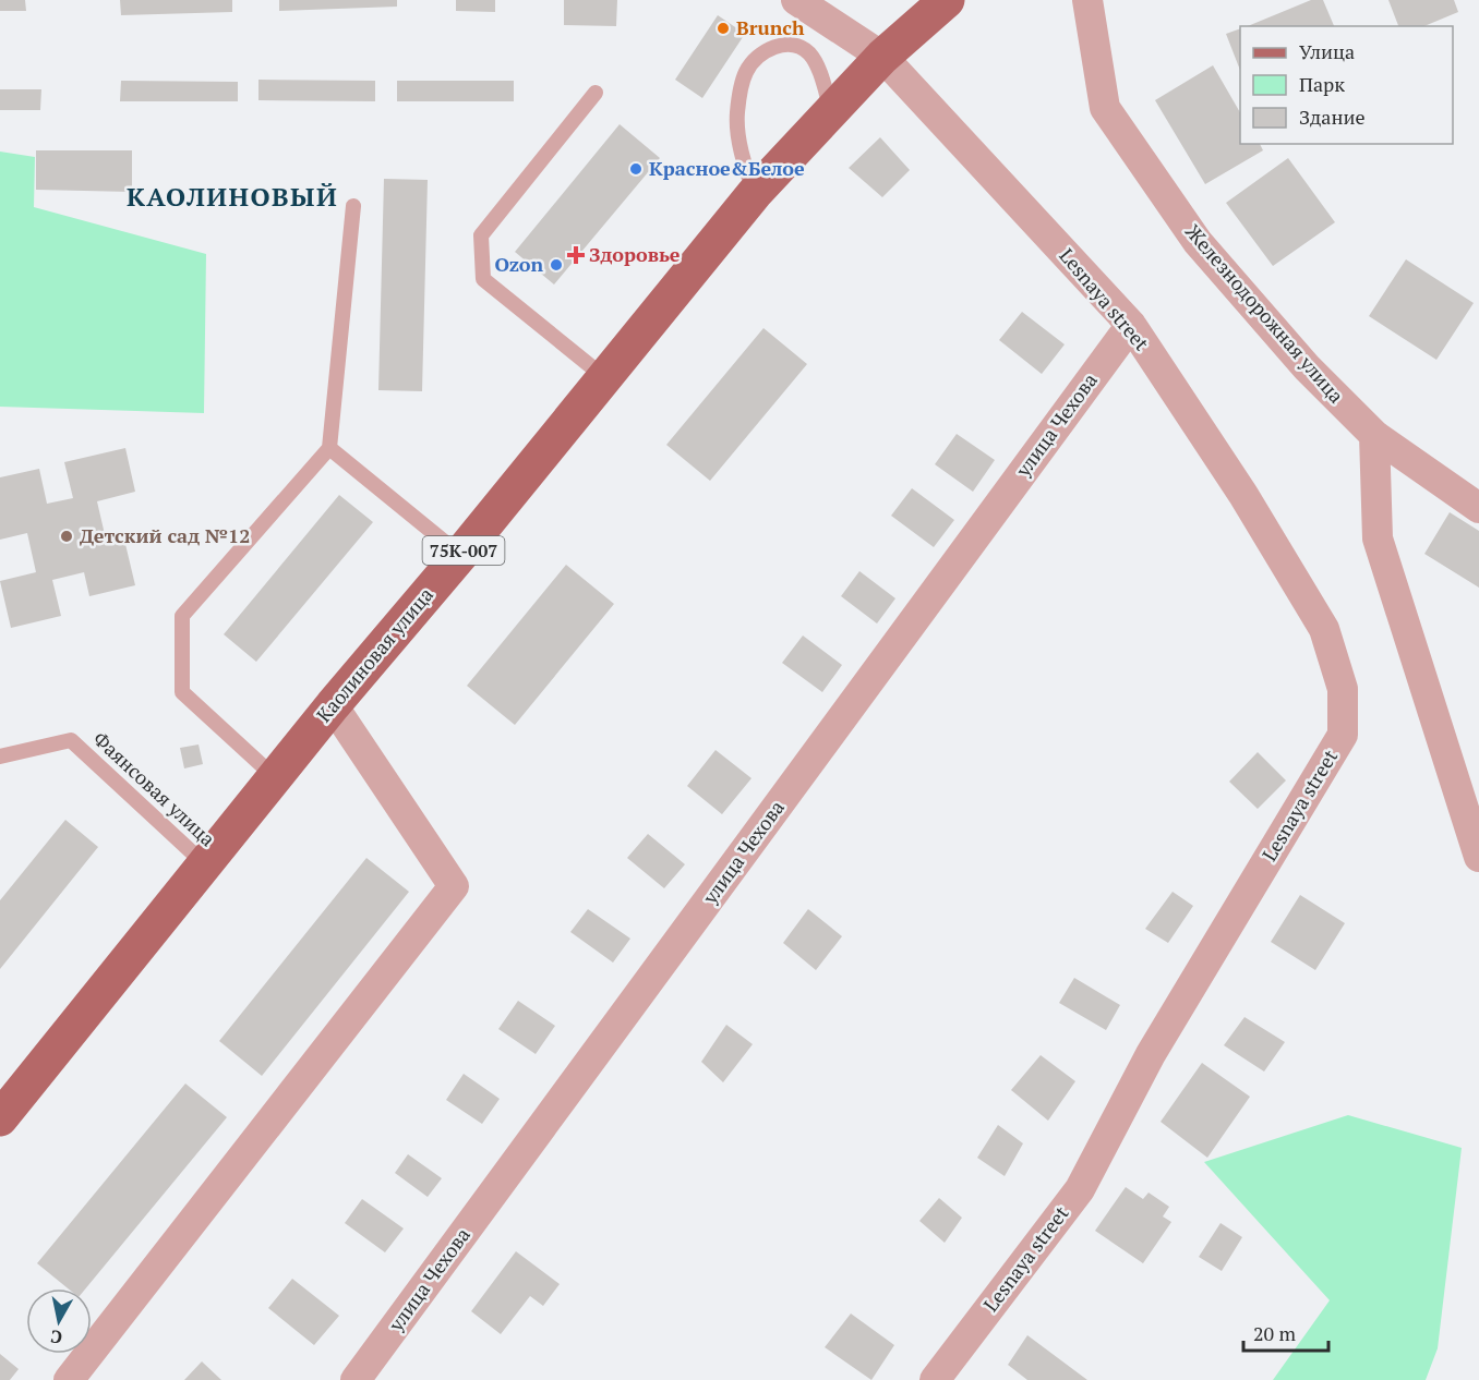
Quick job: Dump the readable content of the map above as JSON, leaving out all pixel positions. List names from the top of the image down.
{
  "streets": {
    "main road": ["75К-007", "Каолиновая улица"],
    "street": ["Lesnaya street", "Железнодорожная улица", "улица Чехова"],
    "lane": ["Фаянсовая улица"]
  },
  "crossings": [
    ["Lesnaya street", "улица Чехова"],
    ["Lesnaya street", "Каолиновая улица"],
    ["Каолиновая улица", "Фаянсовая улица"]
  ],
  "districts": ["КАОЛИНОВЫЙ"],
  "places": {
    "other": [
      "Brunch",
      "Красное&Белое",
      "Ozon",
      "Детский сад №12"
    ],
    "health": ["Здоровье"]
  },
  "legend": ["Улица", "Парк", "Здание"],
  "scale_bar": "20 m",
  "north": "bottom"
}
